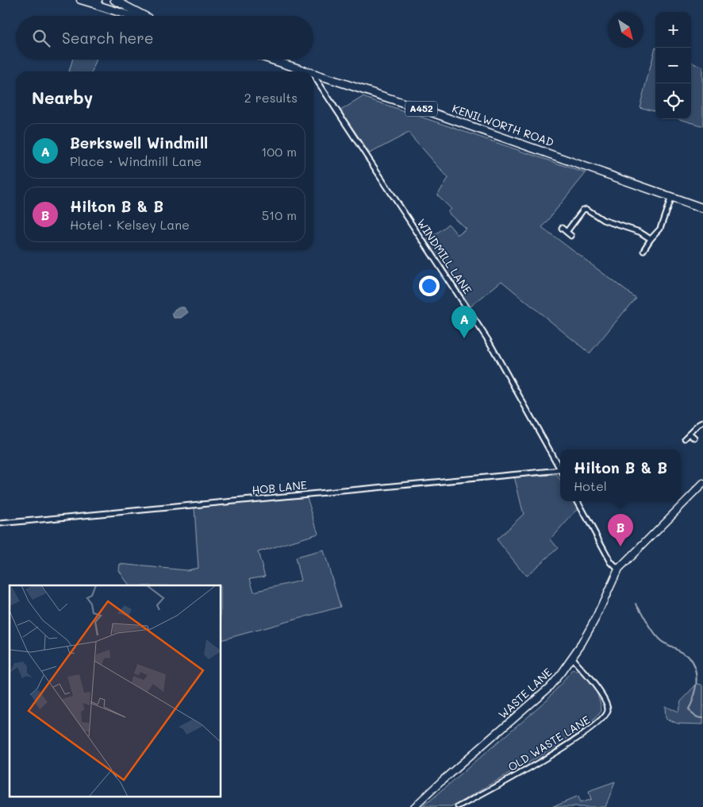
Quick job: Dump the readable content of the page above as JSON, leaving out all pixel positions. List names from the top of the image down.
{
  "streets": {
    "highway": ["A452", "KENILWORTH ROAD"],
    "main road": ["WASTE LANE"],
    "street": ["WINDMILL LANE", "HOB LANE", "OLD WASTE LANE"]
  },
  "crossings": [
    ["KENILWORTH ROAD", "WINDMILL LANE"],
    ["WINDMILL LANE", "HOB LANE"],
    ["WASTE LANE", "OLD WASTE LANE"]
  ],
  "north": "bottom right",
  "page": {
    "map_buttons": ["+", "−"],
    "search": "Search here",
    "heading": ["Nearby", "2 results"],
    "list": [
      {
        "mark": "A",
        "name": "Berkswell Windmill",
        "note": "Place · Windmill Lane",
        "value": "100 m"
      },
      {
        "mark": "B",
        "name": "Hilton B & B",
        "note": "Hotel · Kelsey Lane",
        "value": "510 m"
      }
    ],
    "pins": ["A", "B"],
    "popup": ["Hilton B & B", "Hotel"]
  }
}
